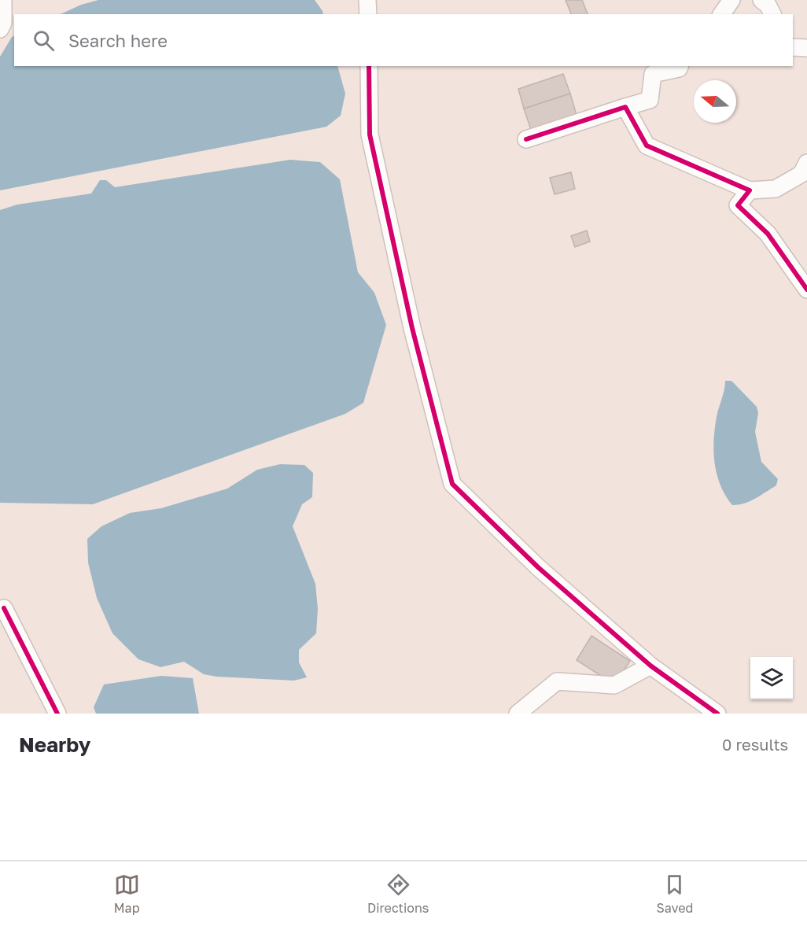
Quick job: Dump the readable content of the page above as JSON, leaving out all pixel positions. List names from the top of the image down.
{
  "north": "left",
  "page": {
    "search": "Search here",
    "heading": ["Nearby", "0 results"],
    "nav": ["Map", "Directions", "Saved"]
  }
}
